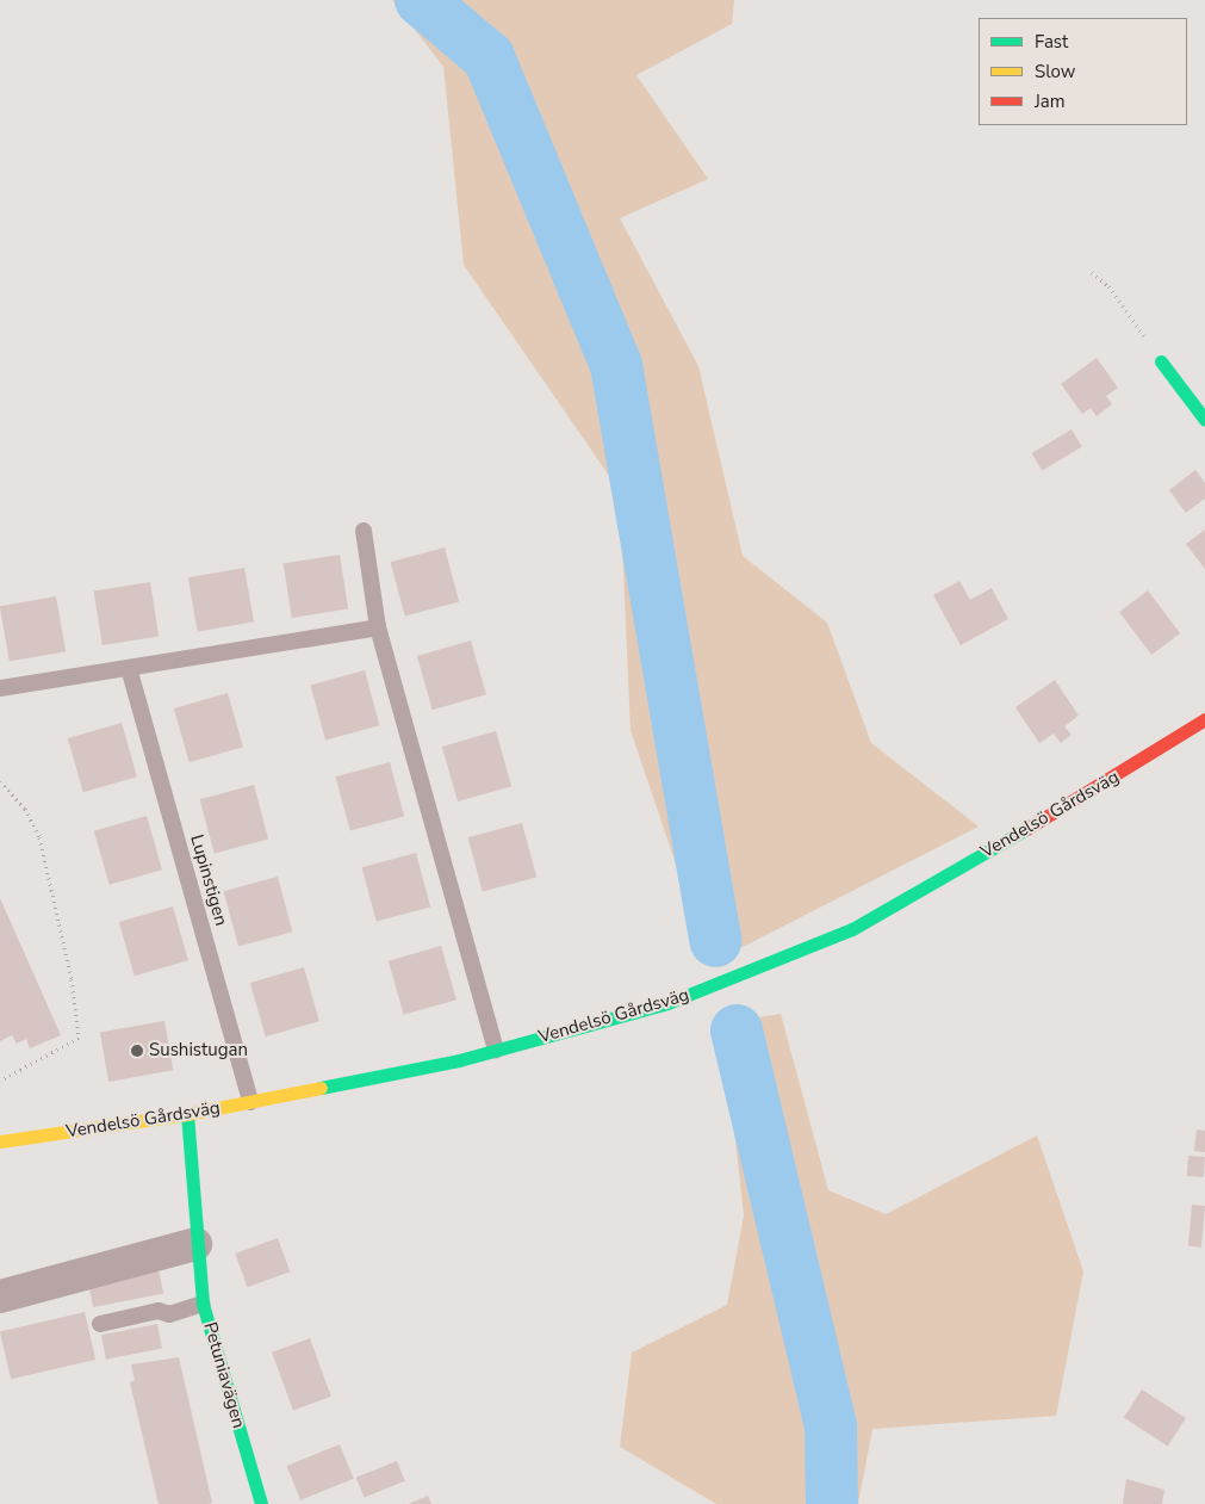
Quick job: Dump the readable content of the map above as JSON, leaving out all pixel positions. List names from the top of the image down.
{
  "streets": {
    "street": ["Vendelsö Gårdsväg", "Petuniavägen"],
    "lane": ["Lupinstigen"]
  },
  "crossings": [
    ["Vendelsö Gårdsväg", "Lupinstigen"],
    ["Vendelsö Gårdsväg", "Petuniavägen"]
  ],
  "places": ["Sushistugan"],
  "legend": ["Fast", "Slow", "Jam"]
}
